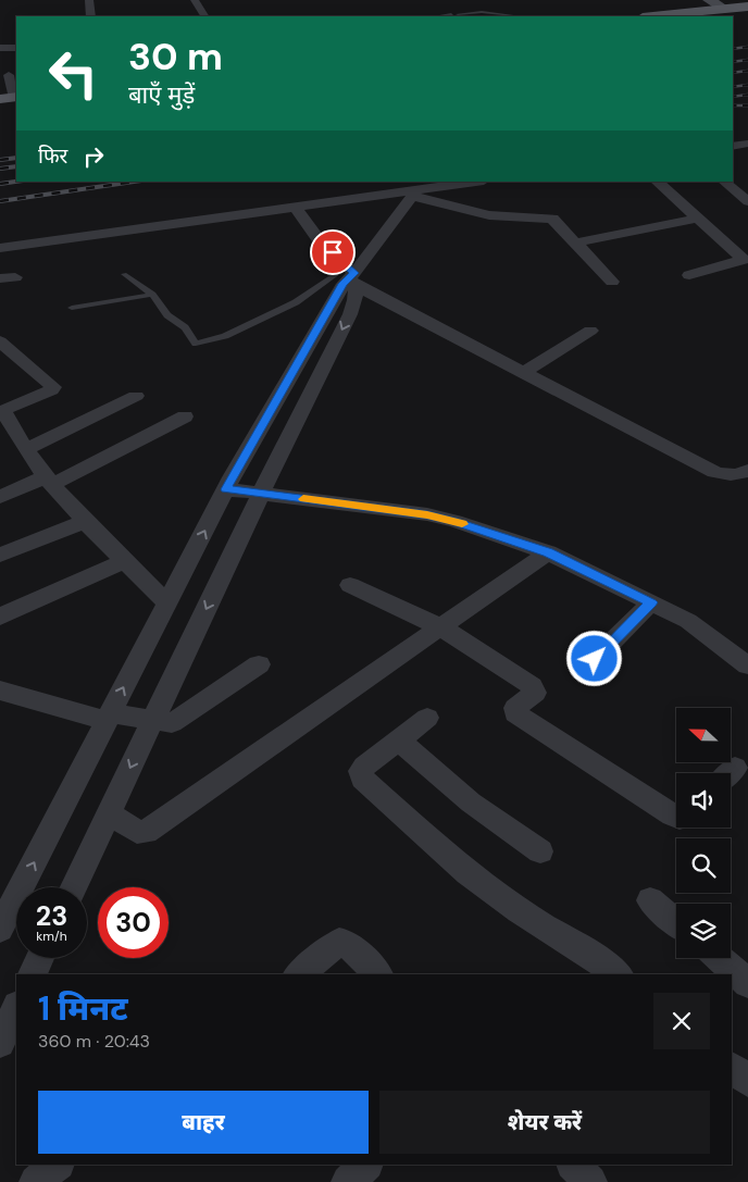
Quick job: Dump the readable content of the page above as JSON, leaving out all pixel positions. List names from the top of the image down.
{
  "north": "left",
  "page": {
    "turn": ["30 m", "बाएँ मुड़ें"],
    "then": "फिर",
    "speed": "23 km/h",
    "limit": "30",
    "heading": ["1 मिनट", "360 m · 20:43"],
    "buttons": ["बाहर", "शेयर करें"]
  }
}
